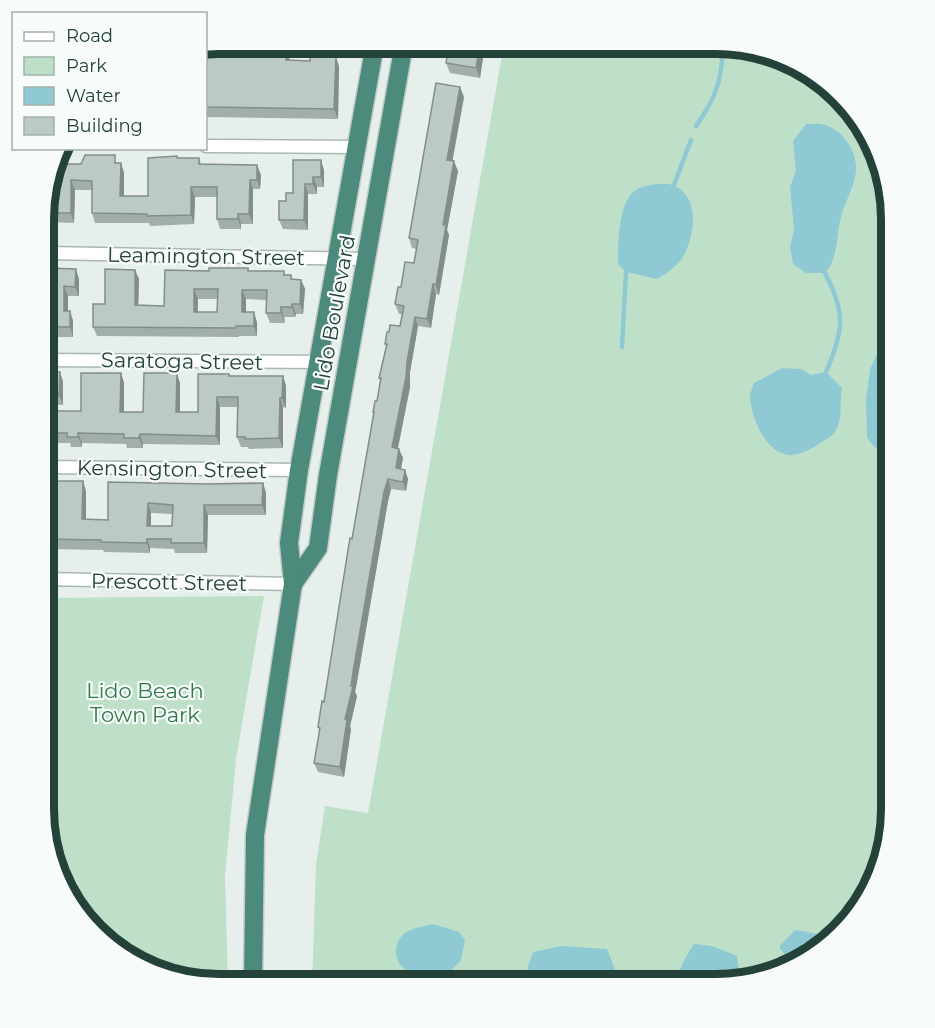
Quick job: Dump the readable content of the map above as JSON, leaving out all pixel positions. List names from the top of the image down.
{
  "streets": {
    "highway": ["Lido Boulevard"],
    "street": [
      "Leamington Street",
      "Saratoga Street",
      "Kensington Street",
      "Prescott Street"
    ]
  },
  "crossings": [
    ["Leamington Street", "Lido Boulevard"],
    ["Lido Boulevard", "Saratoga Street"],
    ["Lido Boulevard", "Kensington Street"],
    ["Lido Boulevard", "Prescott Street"]
  ],
  "parks": ["Lido Beach Town Park"],
  "legend": [
    "Road",
    "Park",
    "Water",
    "Building"
  ]
}
